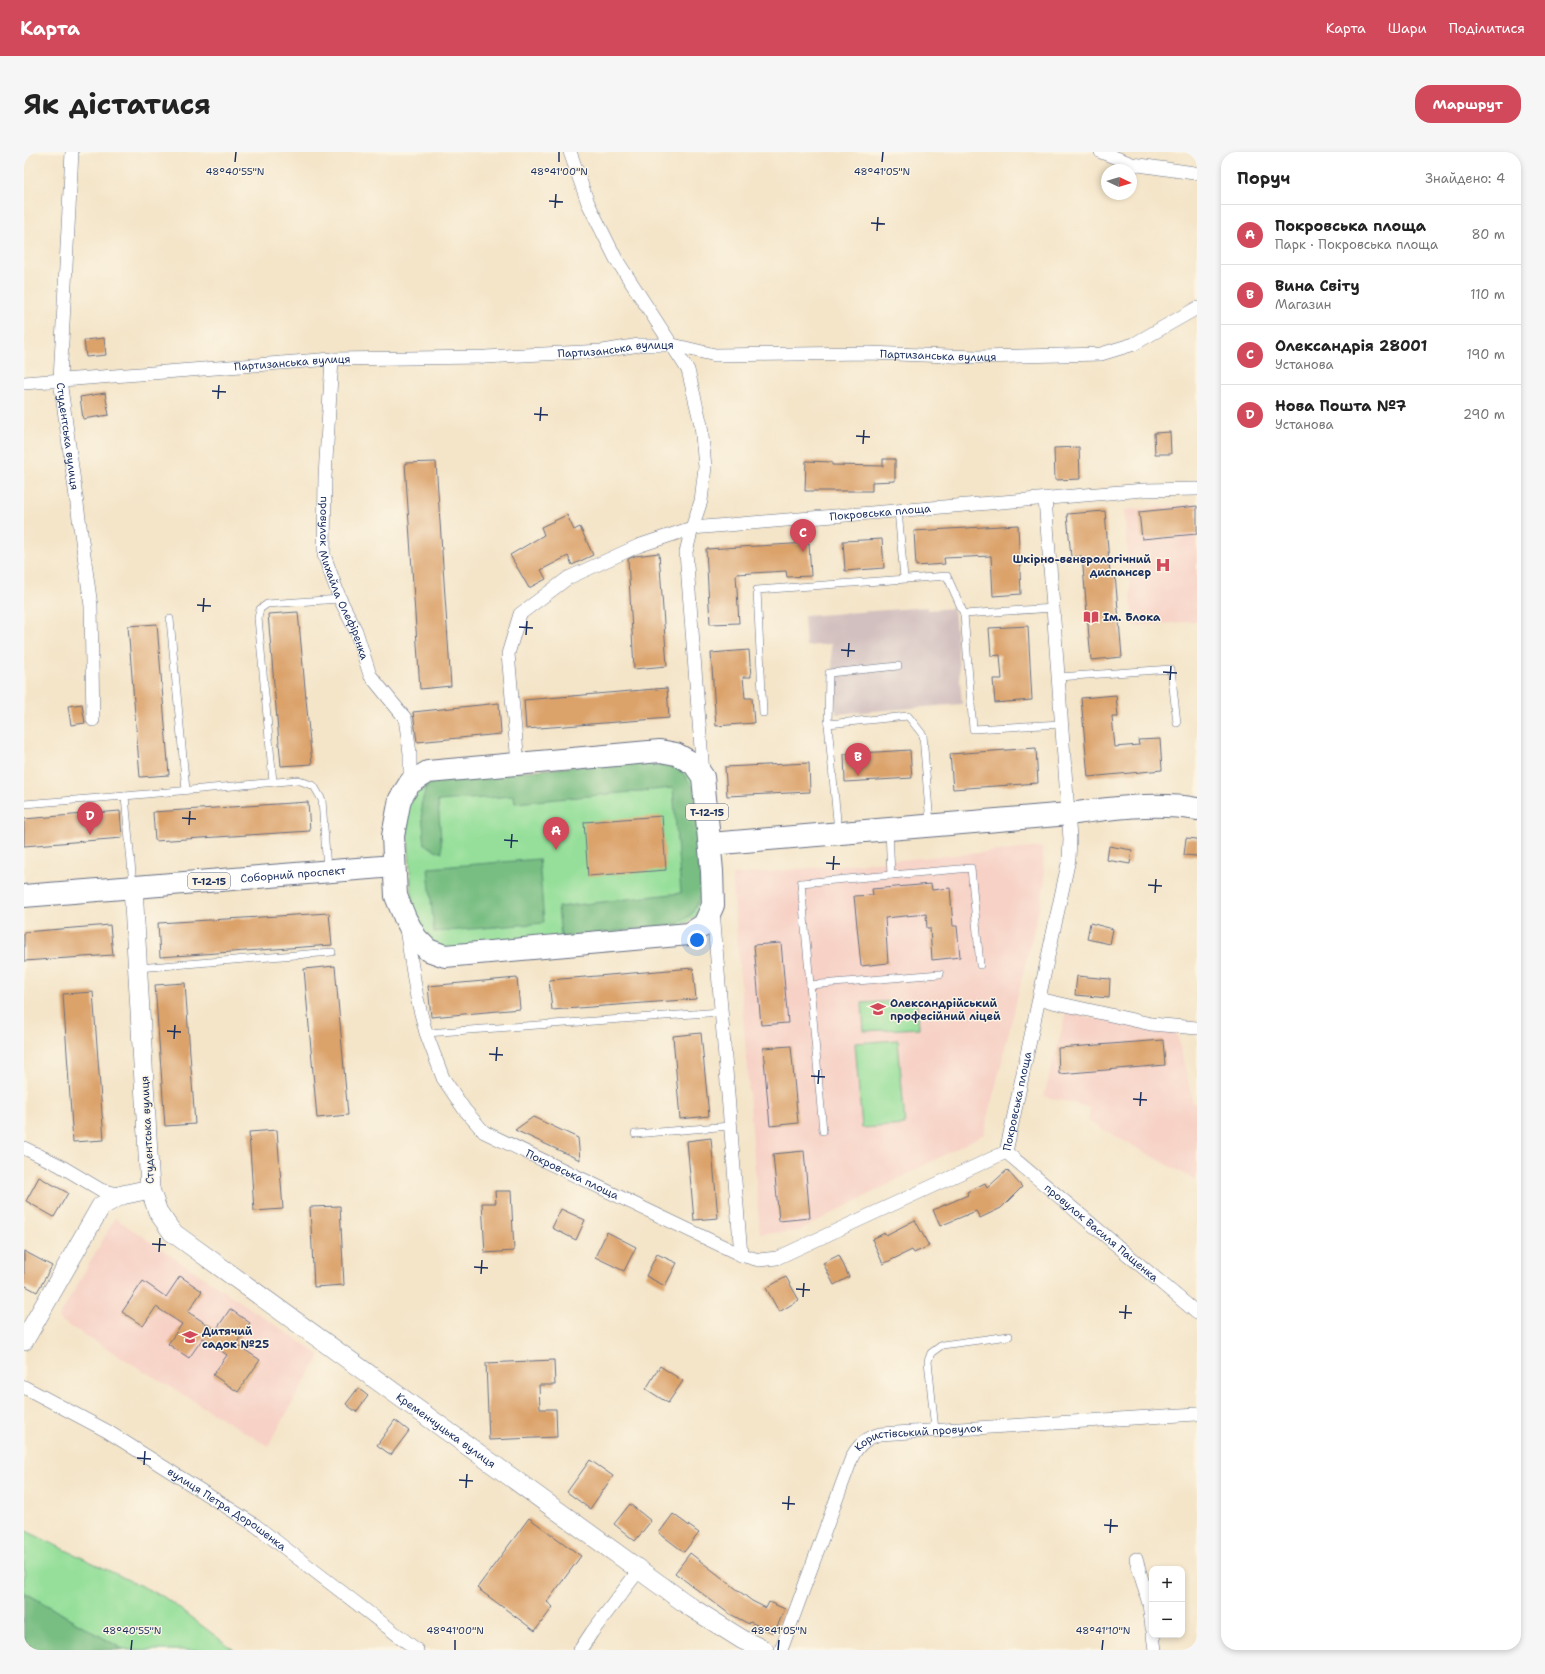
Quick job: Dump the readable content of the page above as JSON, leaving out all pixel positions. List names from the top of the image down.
{
  "streets": {
    "highway": ["Покровська площа", "Т-12-15", "Соборний проспект"],
    "street": [
      "Партизанська вулиця",
      "Студентська вулиця",
      "провулок Михайла Олефіренка",
      "провулок Василя Пащенка",
      "Кременчуцька вулиця",
      "Користівський провулок",
      "вулиця Петра Дорошенка"
    ]
  },
  "crossings": [
    ["Партизанська вулиця", "Студентська вулиця"],
    ["Партизанська вулиця", "провулок Михайла Олефіренка"],
    ["Студентська вулиця", "Соборний проспект"],
    ["Студентська вулиця", "Кременчуцька вулиця"],
    ["Покровська площа", "провулок Михайла Олефіренка"],
    ["Покровська площа", "Соборний проспект"],
    ["Покровська площа", "провулок Василя Пащенка"]
  ],
  "places": {
    "hospital": ["Шкірно-венерологічний диспансер"],
    "library": ["Ім. Блока"],
    "school or university": ["Олександрійський професійний ліцей", "Дитячий садок №25"]
  },
  "north": "right",
  "page": {
    "header": "Карта",
    "nav": ["Карта", "Шари", "Поділитися"],
    "title": "Як дістатися",
    "buttons": "Маршрут",
    "heading": ["Поруч", "Знайдено: 4"],
    "list": [
      {
        "mark": "A",
        "name": "Покровська площа",
        "note": "Парк · Покровська площа",
        "value": "80 m"
      },
      {
        "mark": "B",
        "name": "Вина Світу",
        "note": "Магазин",
        "value": "110 m"
      },
      {
        "mark": "C",
        "name": "Олександрія 28001",
        "note": "Установа",
        "value": "190 m"
      },
      {
        "mark": "D",
        "name": "Нова Пошта №7",
        "note": "Установа",
        "value": "290 m"
      }
    ],
    "pins": [
      "C",
      "B",
      "D",
      "A"
    ],
    "map_buttons": ["+", "−"]
  },
  "coordinates": [
    "48°40'55\"N",
    "48°41'00\"N",
    "48°41'05\"N",
    "48°41'10\"N"
  ]
}
